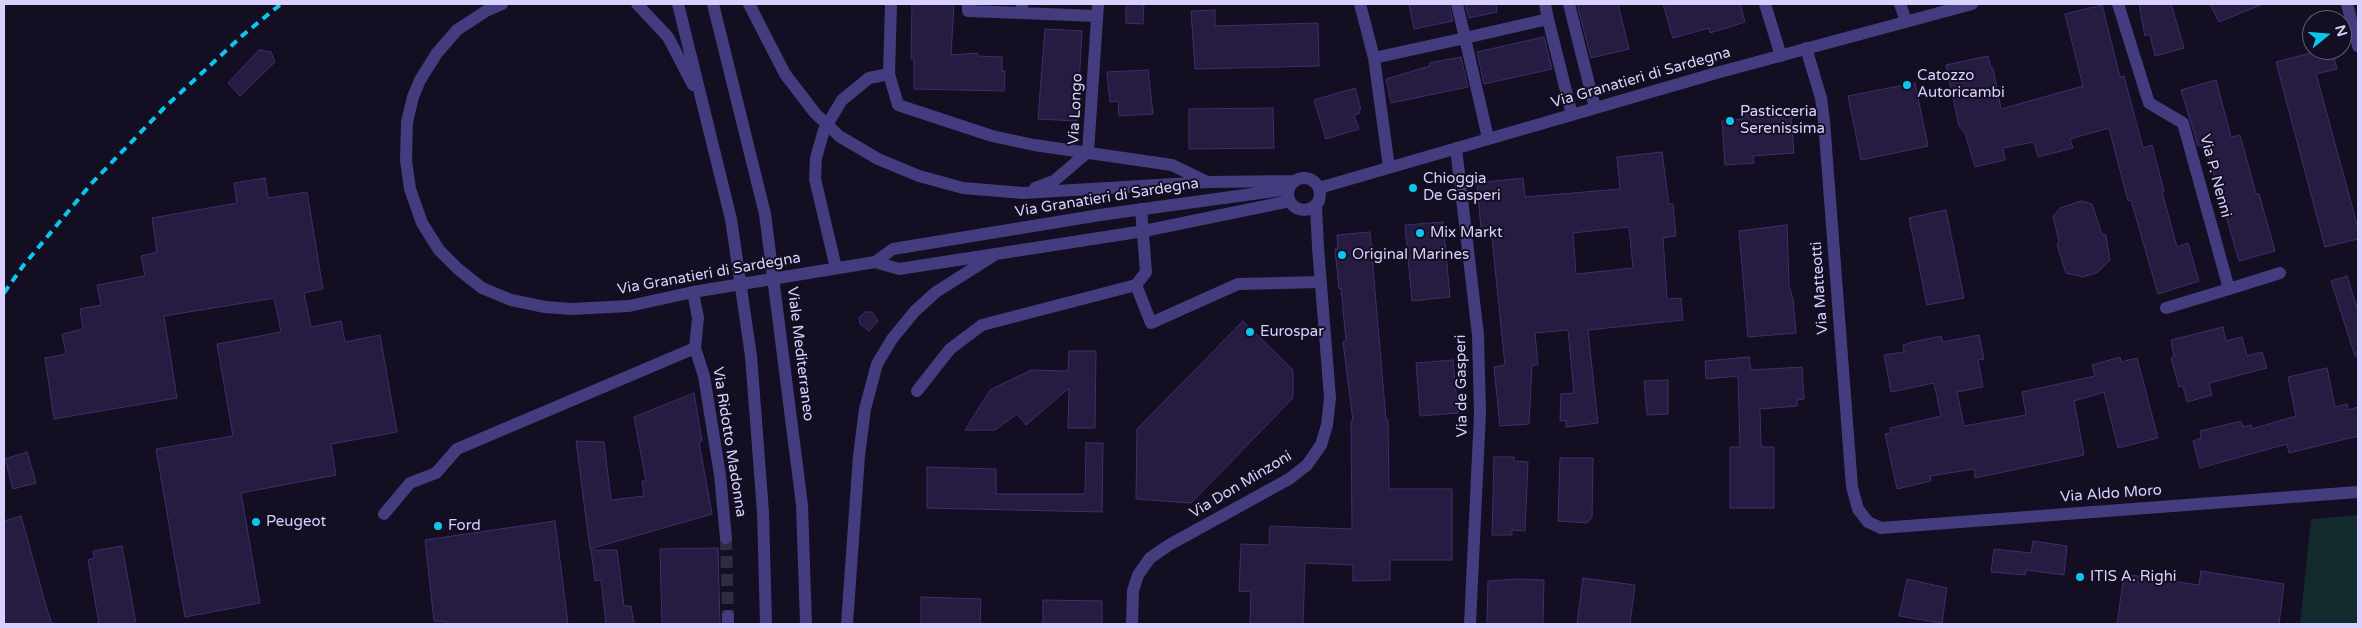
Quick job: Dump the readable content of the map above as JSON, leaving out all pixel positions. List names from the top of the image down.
{
  "streets": {
    "street": [
      "Via Granatieri di Sardegna",
      "Via Longo",
      "Via P. Nenni",
      "Via Matteotti",
      "Viale Mediterraneo",
      "Via de Gasperi",
      "Via Ridotto Madonna",
      "Via Don Minzoni",
      "Via Aldo Moro"
    ]
  },
  "crossings": [
    ["Via Granatieri di Sardegna", "Via Matteotti"],
    ["Via Granatieri di Sardegna", "Via de Gasperi"],
    ["Via Granatieri di Sardegna", "Via Ridotto Madonna"],
    ["Via Granatieri di Sardegna", "Via Don Minzoni"],
    ["Via Matteotti", "Via Aldo Moro"]
  ],
  "places": [
    "Catozzo Autoricambi",
    "Pasticceria Serenissima",
    "Chioggia De Gasperi",
    "Mix Markt",
    "Original Marines",
    "Eurospar",
    "Peugeot",
    "Ford",
    "ITIS A. Righi"
  ],
  "north": "right"
}
